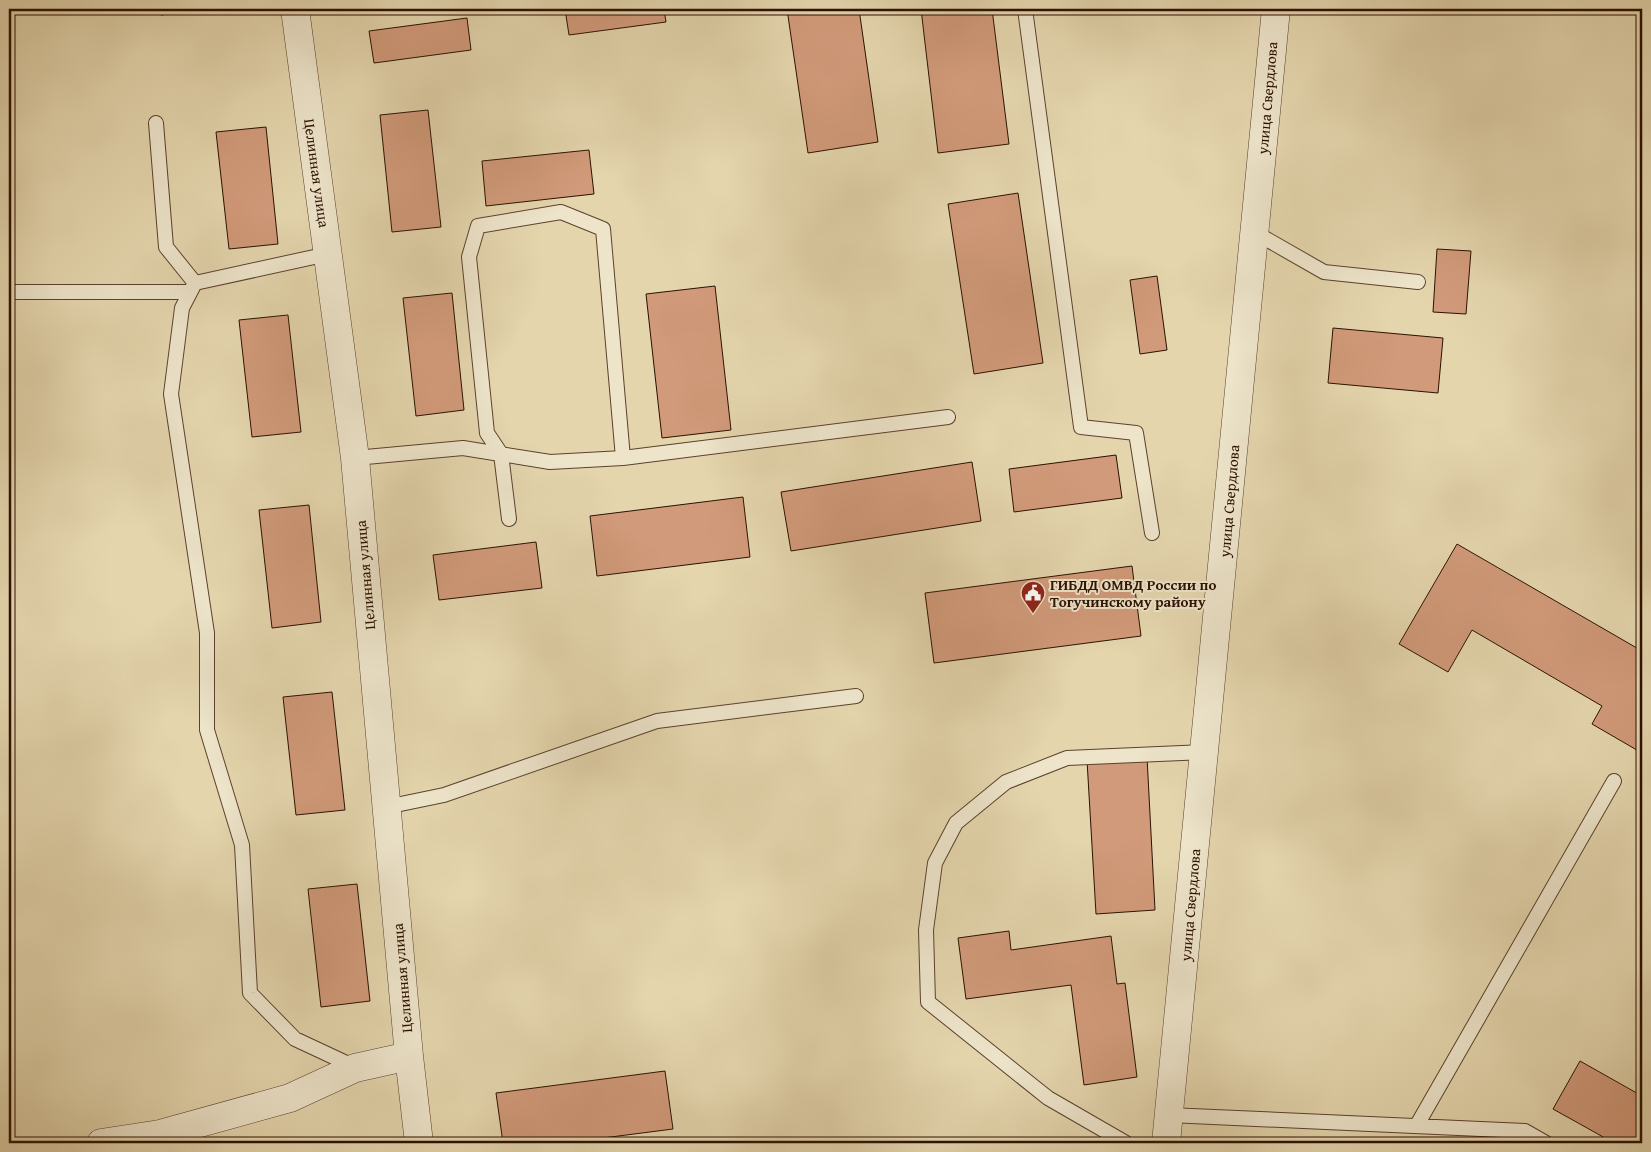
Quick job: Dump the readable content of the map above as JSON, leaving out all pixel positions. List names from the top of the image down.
{
  "streets": {
    "street": ["улица Свердлова", "Целинная улица"]
  },
  "places": {
    "public building": ["ГИБДД ОМВД России по Тогучинскому району"]
  }
}
